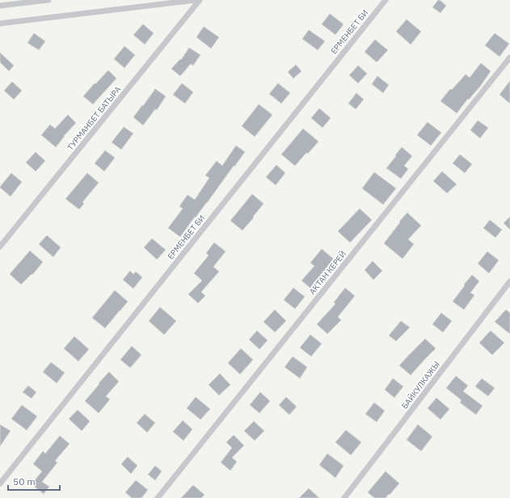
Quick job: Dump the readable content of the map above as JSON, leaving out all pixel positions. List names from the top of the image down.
{
  "streets": {
    "street": [
      "ЕРМЕНБЕТ БИ",
      "ТУРМАНБЕТ БАТЫРА",
      "АКТАН КЕРЕЙ",
      "БАЙКУЛКАЖЫ"
    ]
  },
  "scale_bar": "50 m"
}
